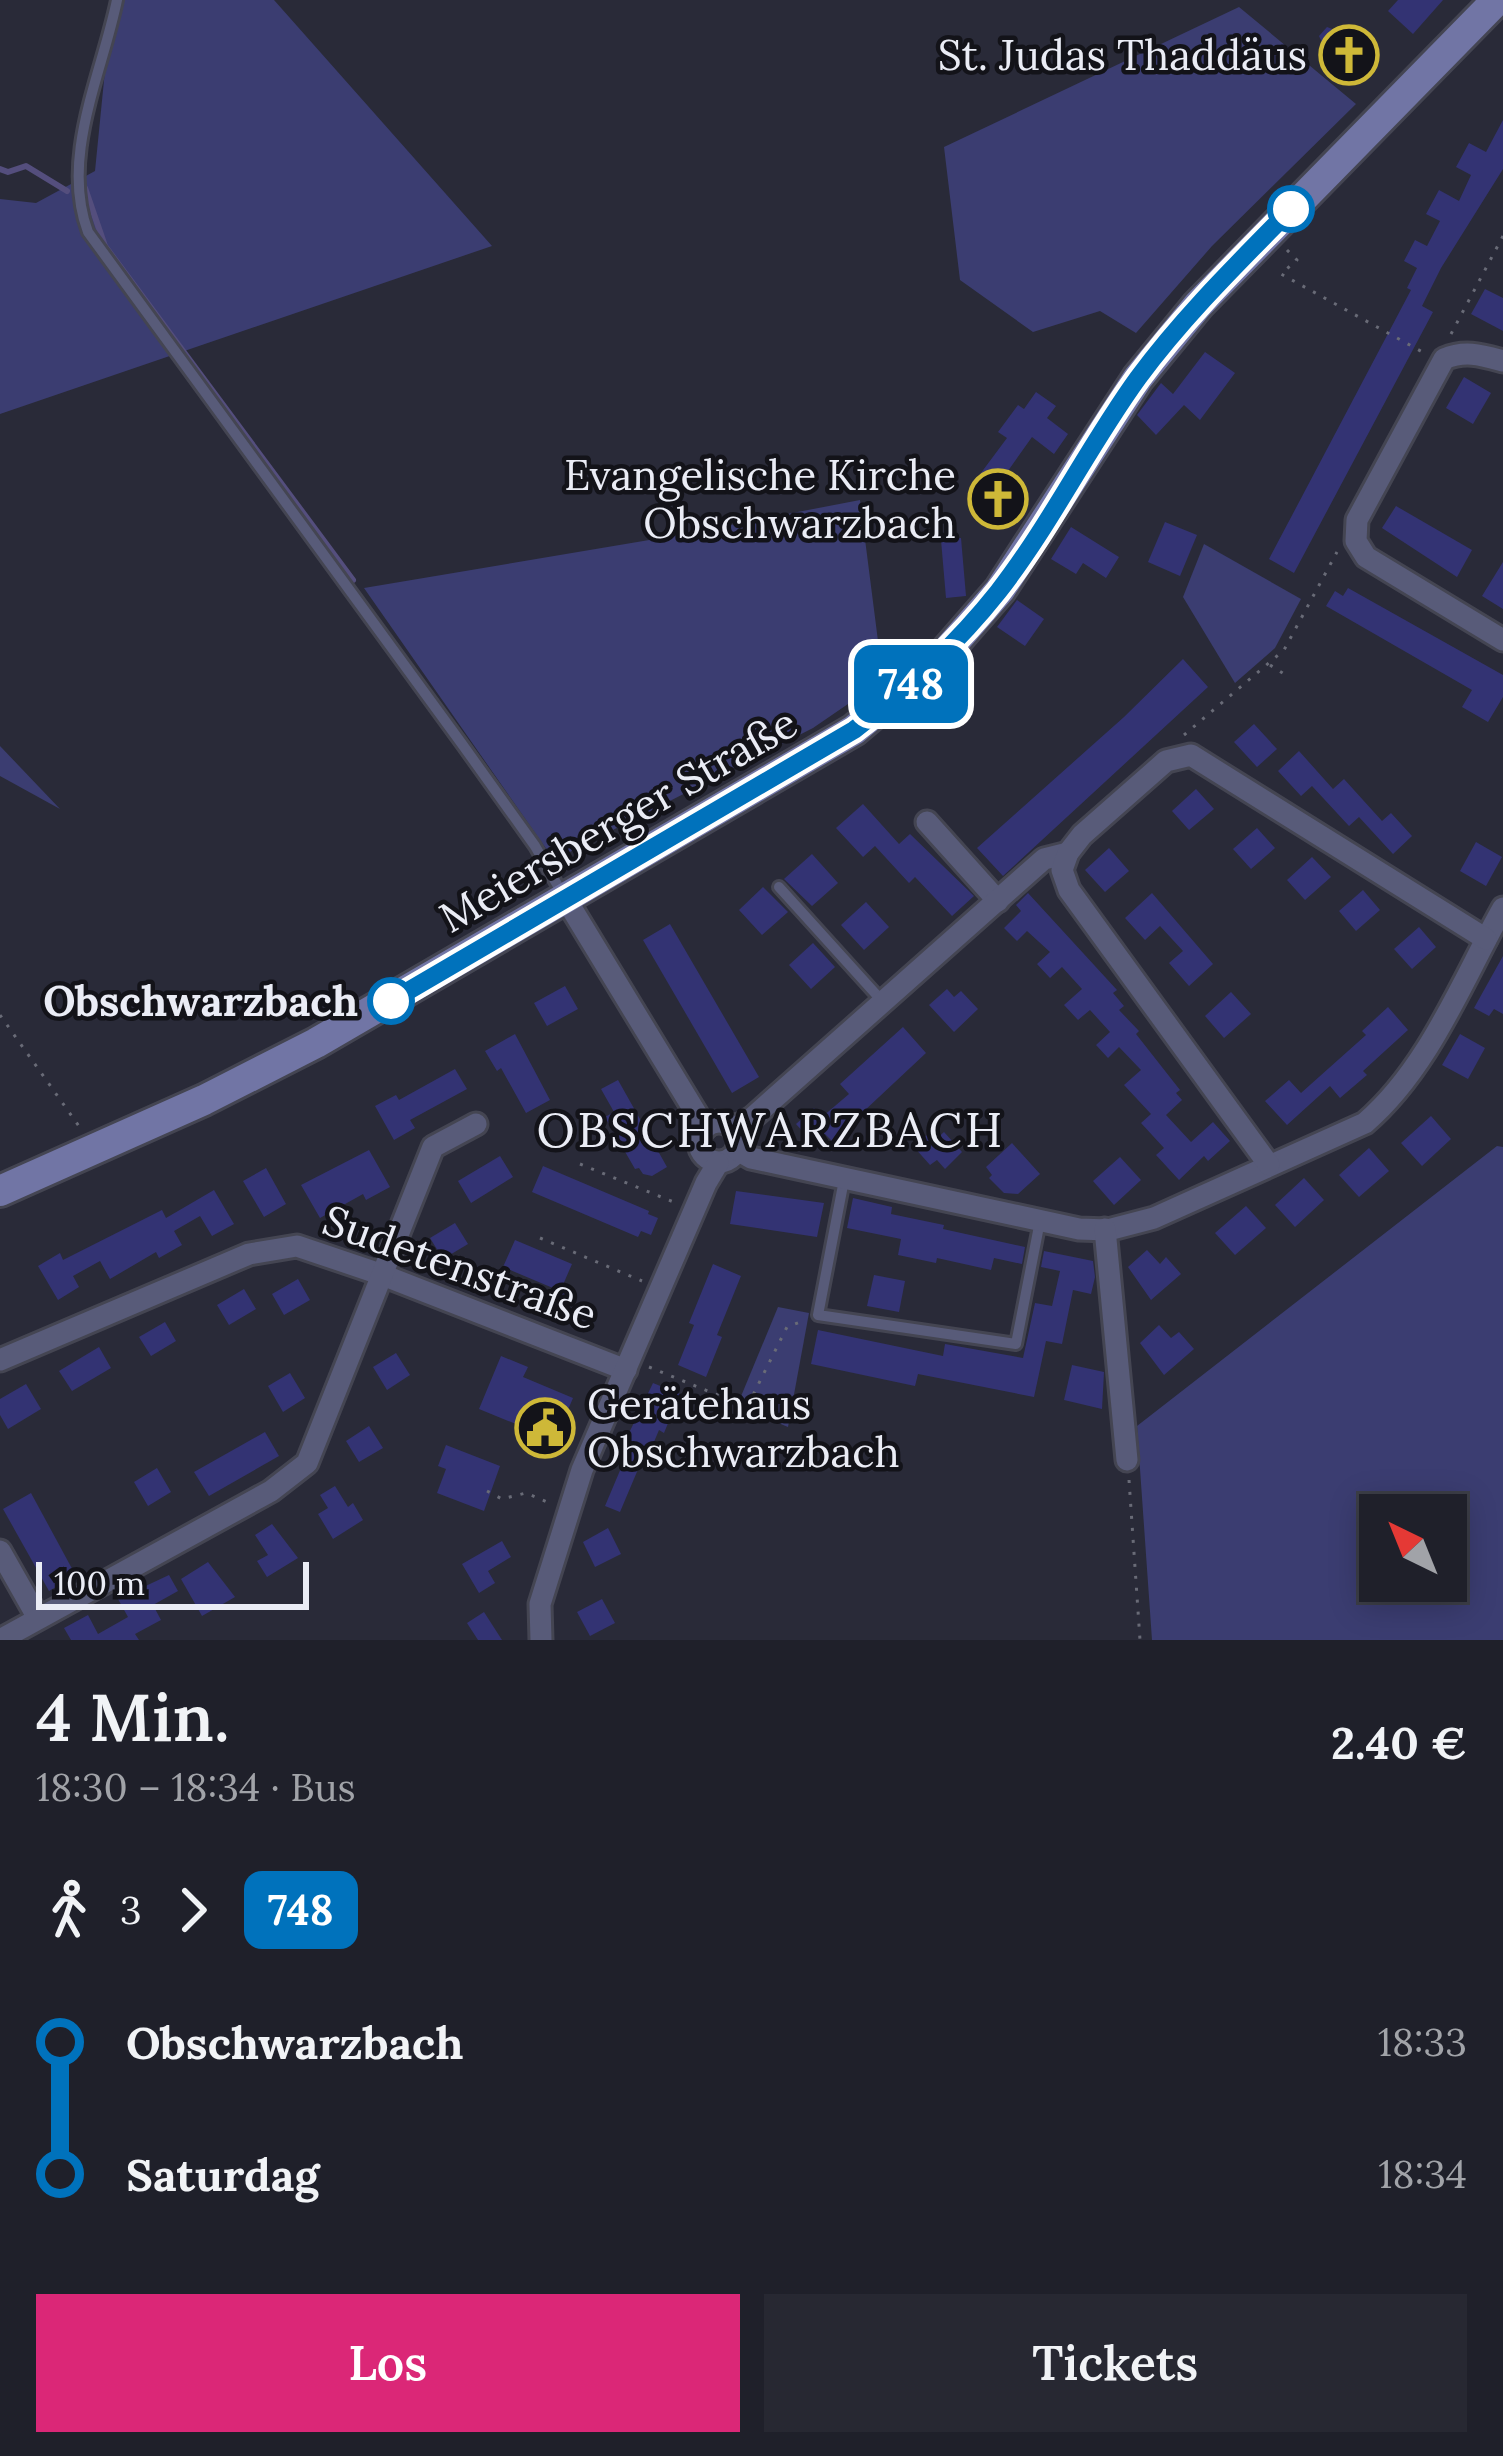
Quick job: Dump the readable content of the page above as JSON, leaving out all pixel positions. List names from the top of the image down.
{
  "streets": {
    "main road": ["Meiersberger Straße"],
    "street": ["Sudetenstraße"]
  },
  "districts": ["OBSCHWARZBACH"],
  "places": {
    "church": ["St. Judas Thaddäus", "Evangelische Kirche Obschwarzbach"],
    "other": ["Obschwarzbach"],
    "public building": ["Gerätehaus Obschwarzbach"]
  },
  "lines": ["bus line 748"],
  "scale_bar": "100 m",
  "north": "top left",
  "page": {
    "on_map": "748",
    "scale": "100 m",
    "heading": ["4 Min.", "18:30 – 18:34 · Bus", "2.40 €"],
    "legs": ["3", "748"],
    "list": [
      {
        "name": "Obschwarzbach",
        "value": "18:33"
      },
      {
        "name": "Saturdag",
        "value": "18:34"
      }
    ],
    "buttons": ["Los", "Tickets"]
  }
}
